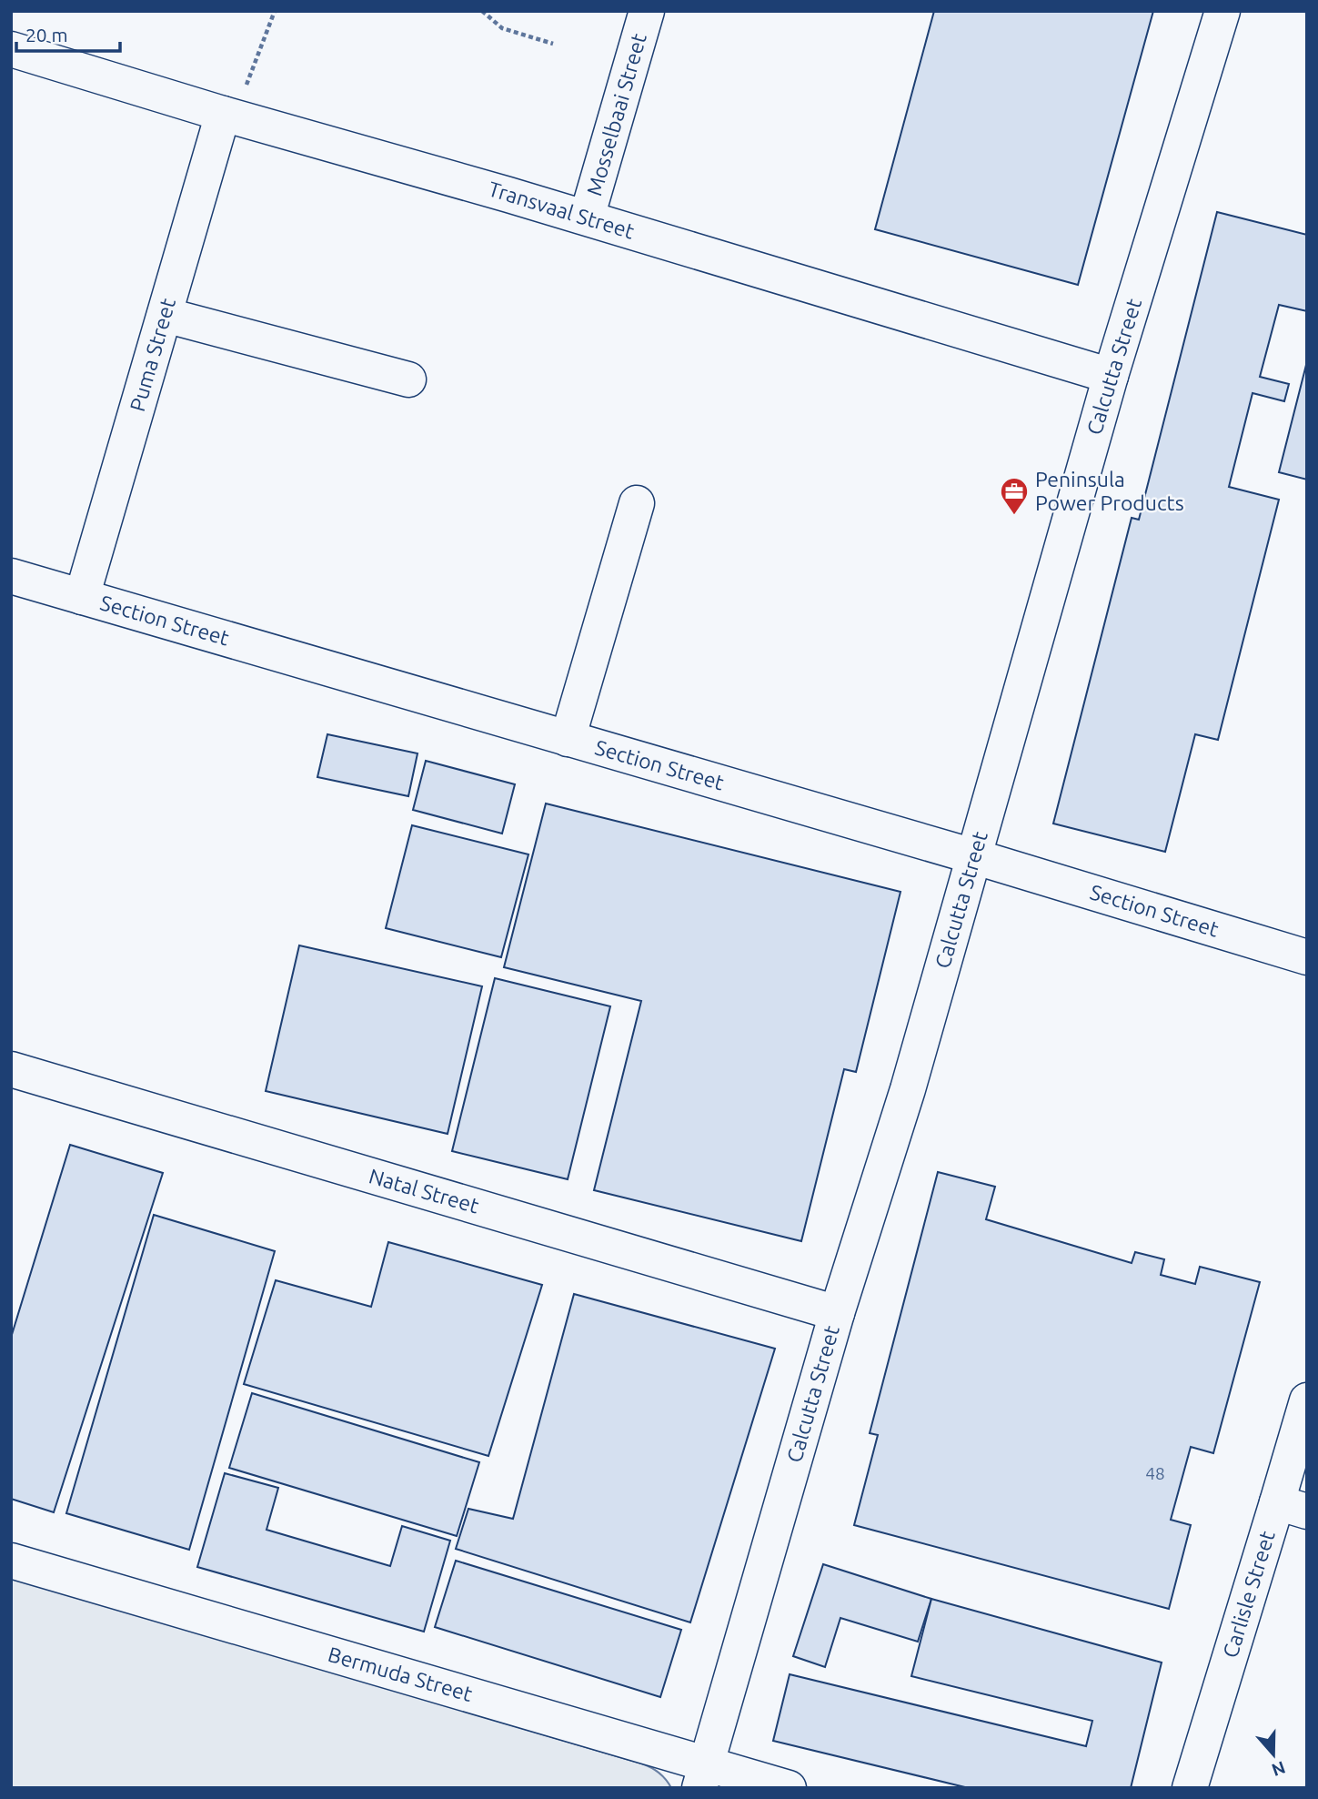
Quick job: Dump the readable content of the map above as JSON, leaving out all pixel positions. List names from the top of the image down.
{
  "streets": {
    "street": [
      "Mosselbaai Street",
      "Transvaal Street",
      "Puma Street",
      "Calcutta Street",
      "Section Street",
      "Natal Street",
      "Carlisle Street",
      "Bermuda Street"
    ]
  },
  "crossings": [
    ["Mosselbaai Street", "Transvaal Street"],
    ["Transvaal Street", "Puma Street"],
    ["Transvaal Street", "Calcutta Street"],
    ["Puma Street", "Section Street"],
    ["Calcutta Street", "Section Street"],
    ["Calcutta Street", "Natal Street"],
    ["Calcutta Street", "Bermuda Street"]
  ],
  "places": {
    "office": ["Peninsula Power Products"]
  },
  "house_numbers": ["48"],
  "scale_bar": "20 m",
  "north": "bottom"
}
